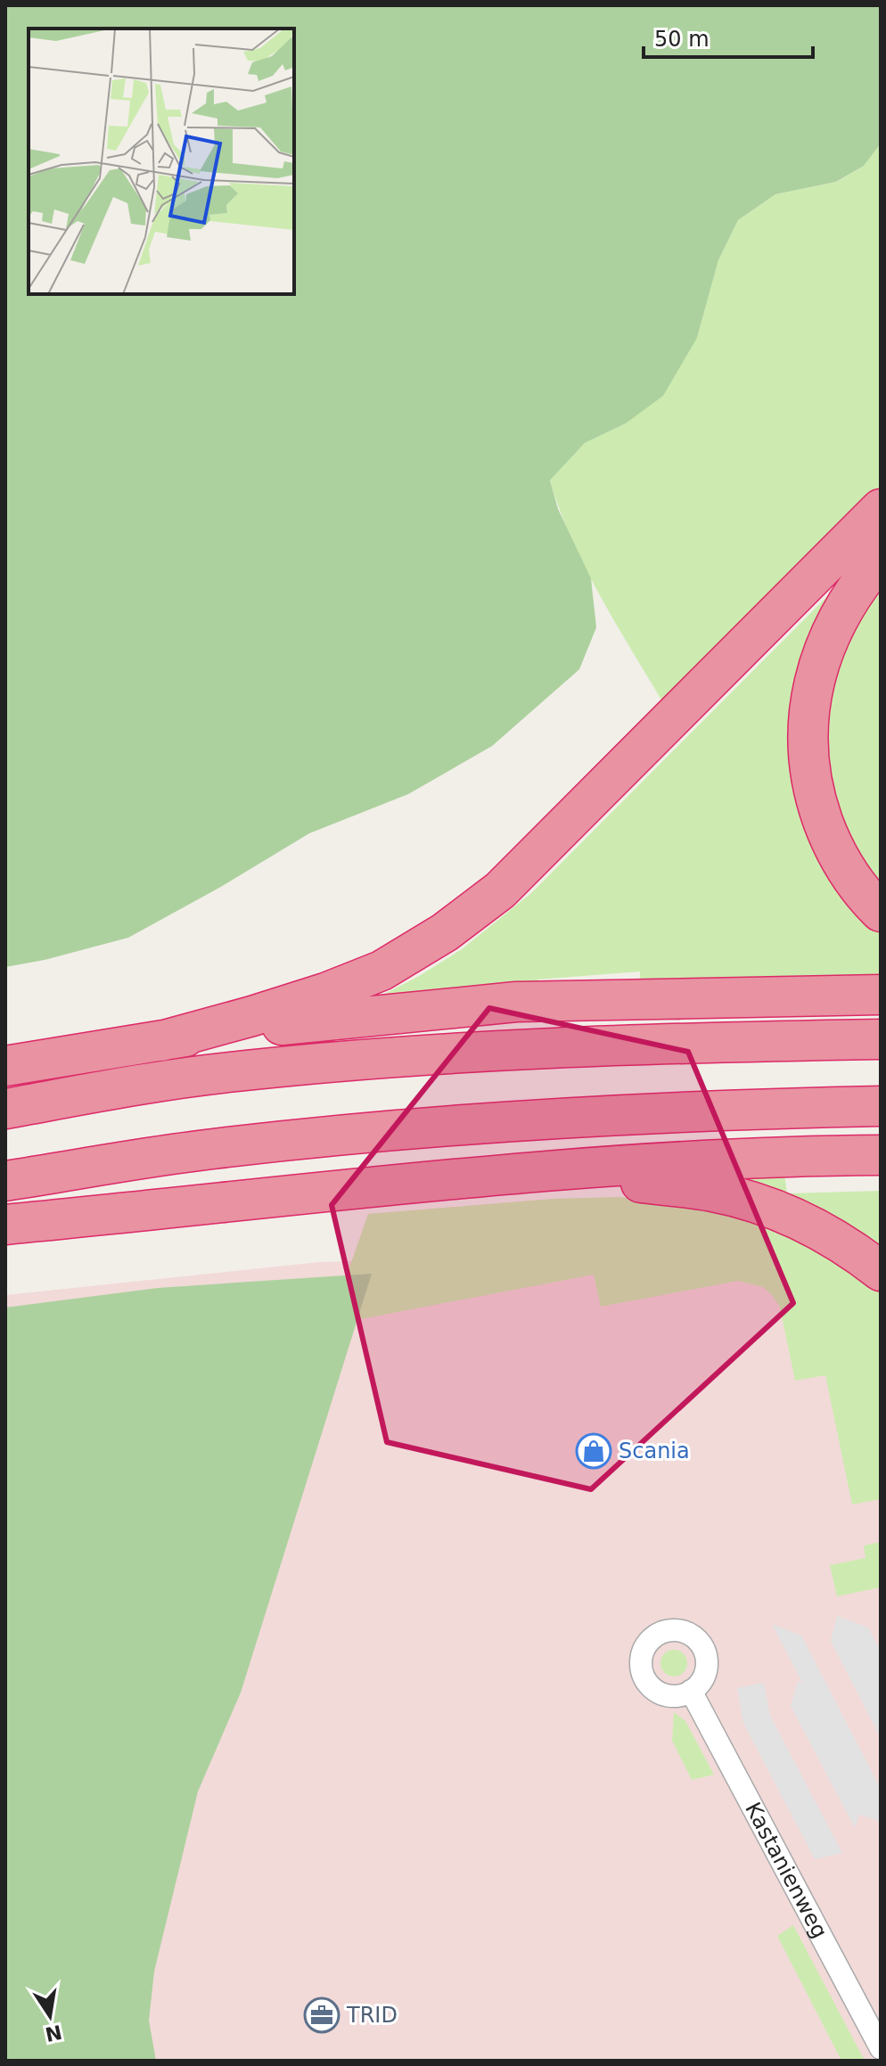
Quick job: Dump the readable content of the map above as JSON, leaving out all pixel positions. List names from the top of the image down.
{
  "streets": {
    "street": ["Kastanienweg"]
  },
  "places": {
    "shop": ["Scania"],
    "office": ["TRID"]
  },
  "scale_bar": "50 m",
  "north": "bottom"
}
